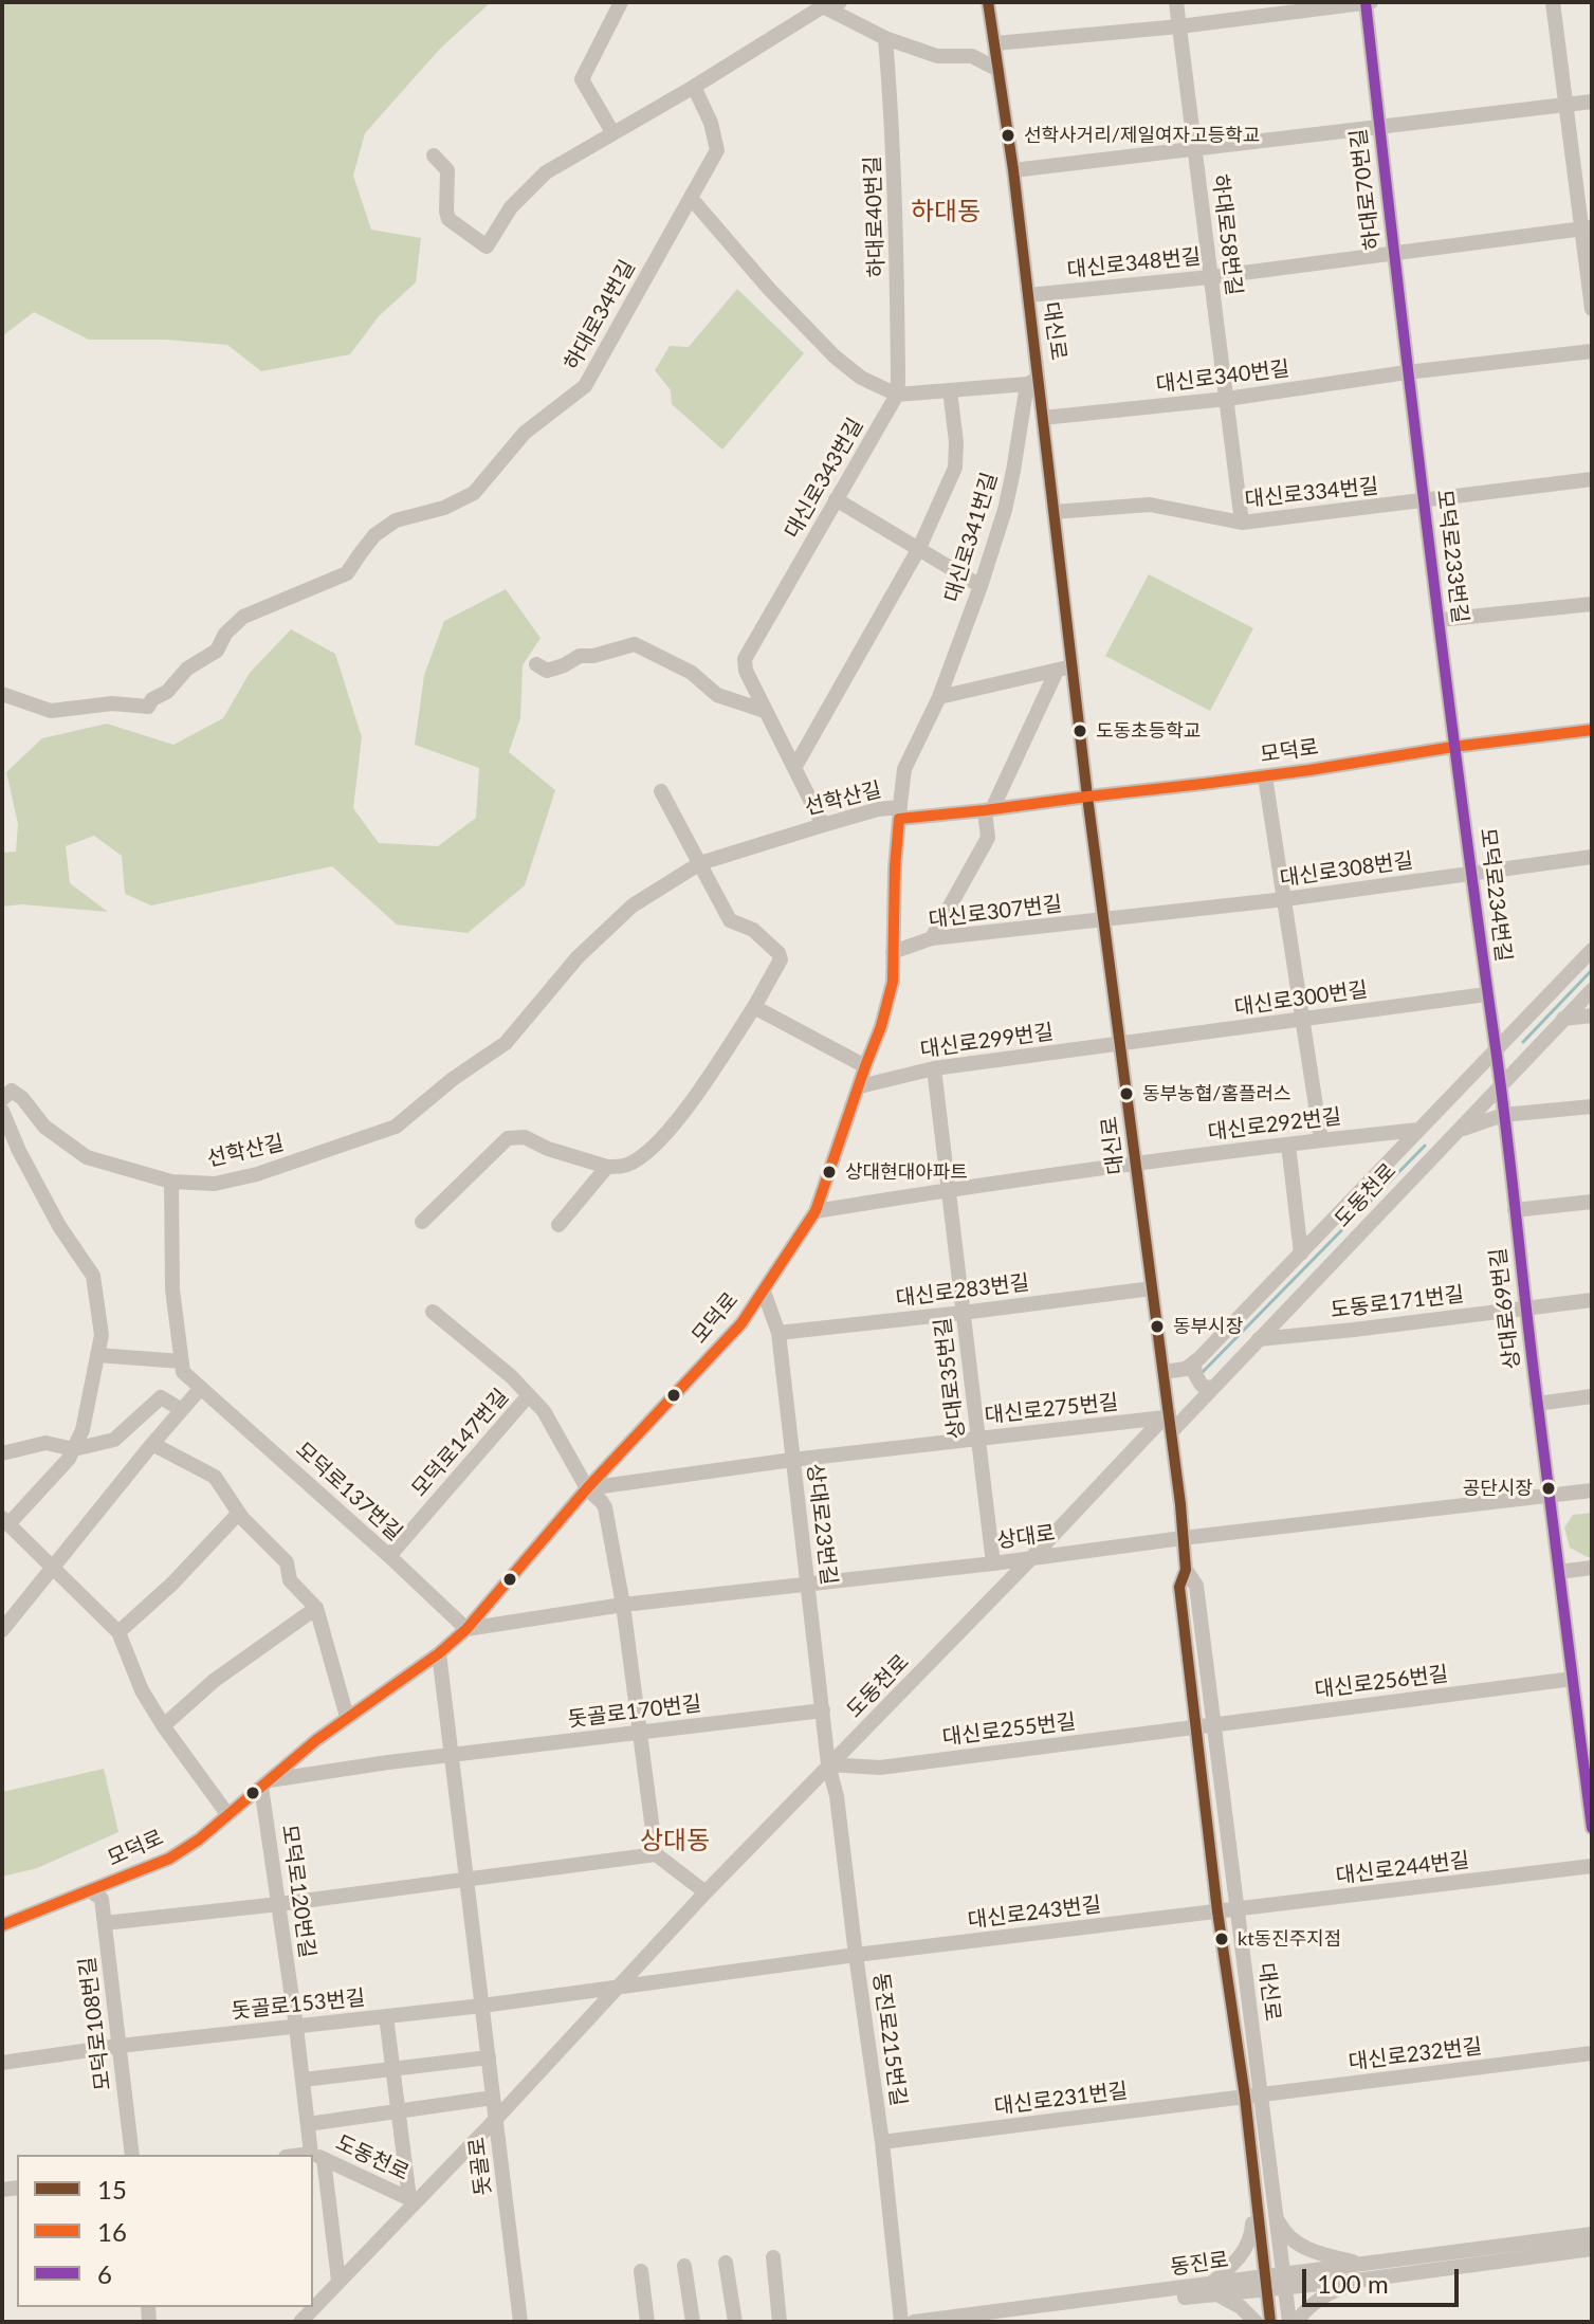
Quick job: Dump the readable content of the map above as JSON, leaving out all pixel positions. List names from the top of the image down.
{
  "streets": {
    "street": [
      "하대로70번길",
      "하대로40번길",
      "하대로58번길",
      "대신로348번길",
      "하대로34번길",
      "대신로",
      "대신로340번길",
      "대신로343번길",
      "대신로334번길",
      "대신로341번길",
      "모덕로233번길",
      "모덕로",
      "선학산길",
      "대신로308번길",
      "모덕로234번길",
      "대신로307번길",
      "대신로300번길",
      "대신로299번길",
      "대신로292번길",
      "도동천로",
      "대신로283번길",
      "도동로171번길",
      "상대로69번길",
      "상대로35번길",
      "대신로275번길",
      "모덕로147번길",
      "모덕로137번길",
      "상대로23번길",
      "상대로",
      "대신로256번길",
      "돗골로170번길",
      "대신로255번길",
      "대신로244번길",
      "모덕로120번길",
      "대신로243번길",
      "돗골로153번길",
      "모덕로108번길",
      "동진로215번길",
      "대신로232번길",
      "대신로231번길",
      "돗골로",
      "동진로"
    ]
  },
  "crossings": [
    ["하대로70번길", "대신로348번길"],
    ["하대로70번길", "대신로340번길"],
    ["하대로70번길", "모덕로233번길"],
    ["하대로40번길", "대신로343번길"],
    ["하대로58번길", "대신로348번길"],
    ["하대로58번길", "대신로340번길"],
    ["하대로58번길", "대신로334번길"],
    ["대신로348번길", "대신로"],
    ["대신로", "대신로340번길"],
    ["대신로", "대신로334번길"],
    ["대신로", "대신로341번길"],
    ["대신로", "모덕로"],
    ["대신로", "대신로308번길"],
    ["대신로", "대신로307번길"],
    ["대신로", "대신로300번길"],
    ["대신로", "대신로299번길"],
    ["대신로", "대신로292번길"],
    ["대신로", "도동천로"],
    ["대신로", "대신로283번길"],
    ["대신로", "대신로275번길"],
    ["대신로", "상대로"],
    ["대신로", "대신로256번길"],
    ["대신로", "대신로255번길"],
    ["대신로", "대신로244번길"],
    ["대신로", "대신로243번길"],
    ["대신로", "대신로232번길"],
    ["대신로", "대신로231번길"],
    ["대신로", "동진로"],
    ["대신로340번길", "모덕로233번길"],
    ["대신로334번길", "모덕로233번길"],
    ["대신로341번길", "모덕로"],
    ["대신로341번길", "선학산길"],
    ["모덕로233번길", "모덕로"],
    ["모덕로233번길", "모덕로234번길"],
    ["모덕로", "선학산길"],
    ["모덕로", "모덕로234번길"],
    ["모덕로", "대신로307번길"],
    ["모덕로", "대신로299번길"],
    ["모덕로", "대신로292번길"],
    ["모덕로", "대신로275번길"],
    ["모덕로", "모덕로147번길"],
    ["모덕로", "모덕로137번길"],
    ["모덕로", "상대로23번길"],
    ["모덕로", "상대로"],
    ["모덕로", "모덕로120번길"],
    ["모덕로", "모덕로108번길"],
    ["모덕로", "돗골로"],
    ["대신로308번길", "모덕로234번길"],
    ["대신로308번길", "대신로307번길"],
    ["모덕로234번길", "대신로300번길"],
    ["모덕로234번길", "도동천로"],
    ["모덕로234번길", "상대로69번길"],
    ["대신로300번길", "대신로299번길"],
    ["대신로299번길", "상대로35번길"],
    ["대신로292번길", "도동천로"],
    ["대신로292번길", "상대로35번길"],
    ["도동천로", "도동로171번길"],
    ["도동천로", "상대로69번길"],
    ["도동천로", "대신로275번길"],
    ["도동천로", "상대로23번길"],
    ["도동천로", "상대로"],
    ["도동천로", "대신로255번길"],
    ["도동천로", "모덕로120번길"],
    ["도동천로", "동진로215번길"],
    ["도동천로", "돗골로"],
    ["대신로283번길", "상대로35번길"],
    ["대신로283번길", "상대로23번길"],
    ["도동로171번길", "상대로69번길"],
    ["상대로69번길", "상대로"],
    ["상대로69번길", "대신로256번길"],
    ["상대로35번길", "대신로275번길"],
    ["상대로35번길", "상대로"],
    ["대신로275번길", "모덕로147번길"],
    ["대신로275번길", "상대로23번길"],
    ["모덕로147번길", "모덕로137번길"],
    ["모덕로147번길", "상대로"],
    ["모덕로147번길", "돗골로170번길"],
    ["모덕로137번길", "상대로"],
    ["상대로23번길", "상대로"],
    ["상대로23번길", "돗골로170번길"],
    ["상대로23번길", "대신로255번길"],
    ["상대로23번길", "동진로215번길"],
    ["대신로256번길", "대신로255번길"],
    ["돗골로170번길", "돗골로"],
    ["대신로255번길", "동진로215번길"],
    ["대신로244번길", "대신로243번길"],
    ["모덕로120번길", "돗골로153번길"],
    ["대신로243번길", "동진로215번길"],
    ["돗골로153번길", "모덕로108번길"],
    ["돗골로153번길", "돗골로"],
    ["동진로215번길", "대신로231번길"],
    ["대신로232번길", "대신로231번길"]
  ],
  "districts": ["하대동", "상대동"],
  "places": [
    "선학사거리/제일여자고등학교",
    "도동초등학교",
    "동부농협/홈플러스",
    "상대현대아파트",
    "동부시장",
    "공단시장",
    "kt동진주지점"
  ],
  "lines": ["transit line 15", "transit line 6", "transit line 16"],
  "legend": ["15", "16", "6"],
  "scale_bar": "100 m"
}
